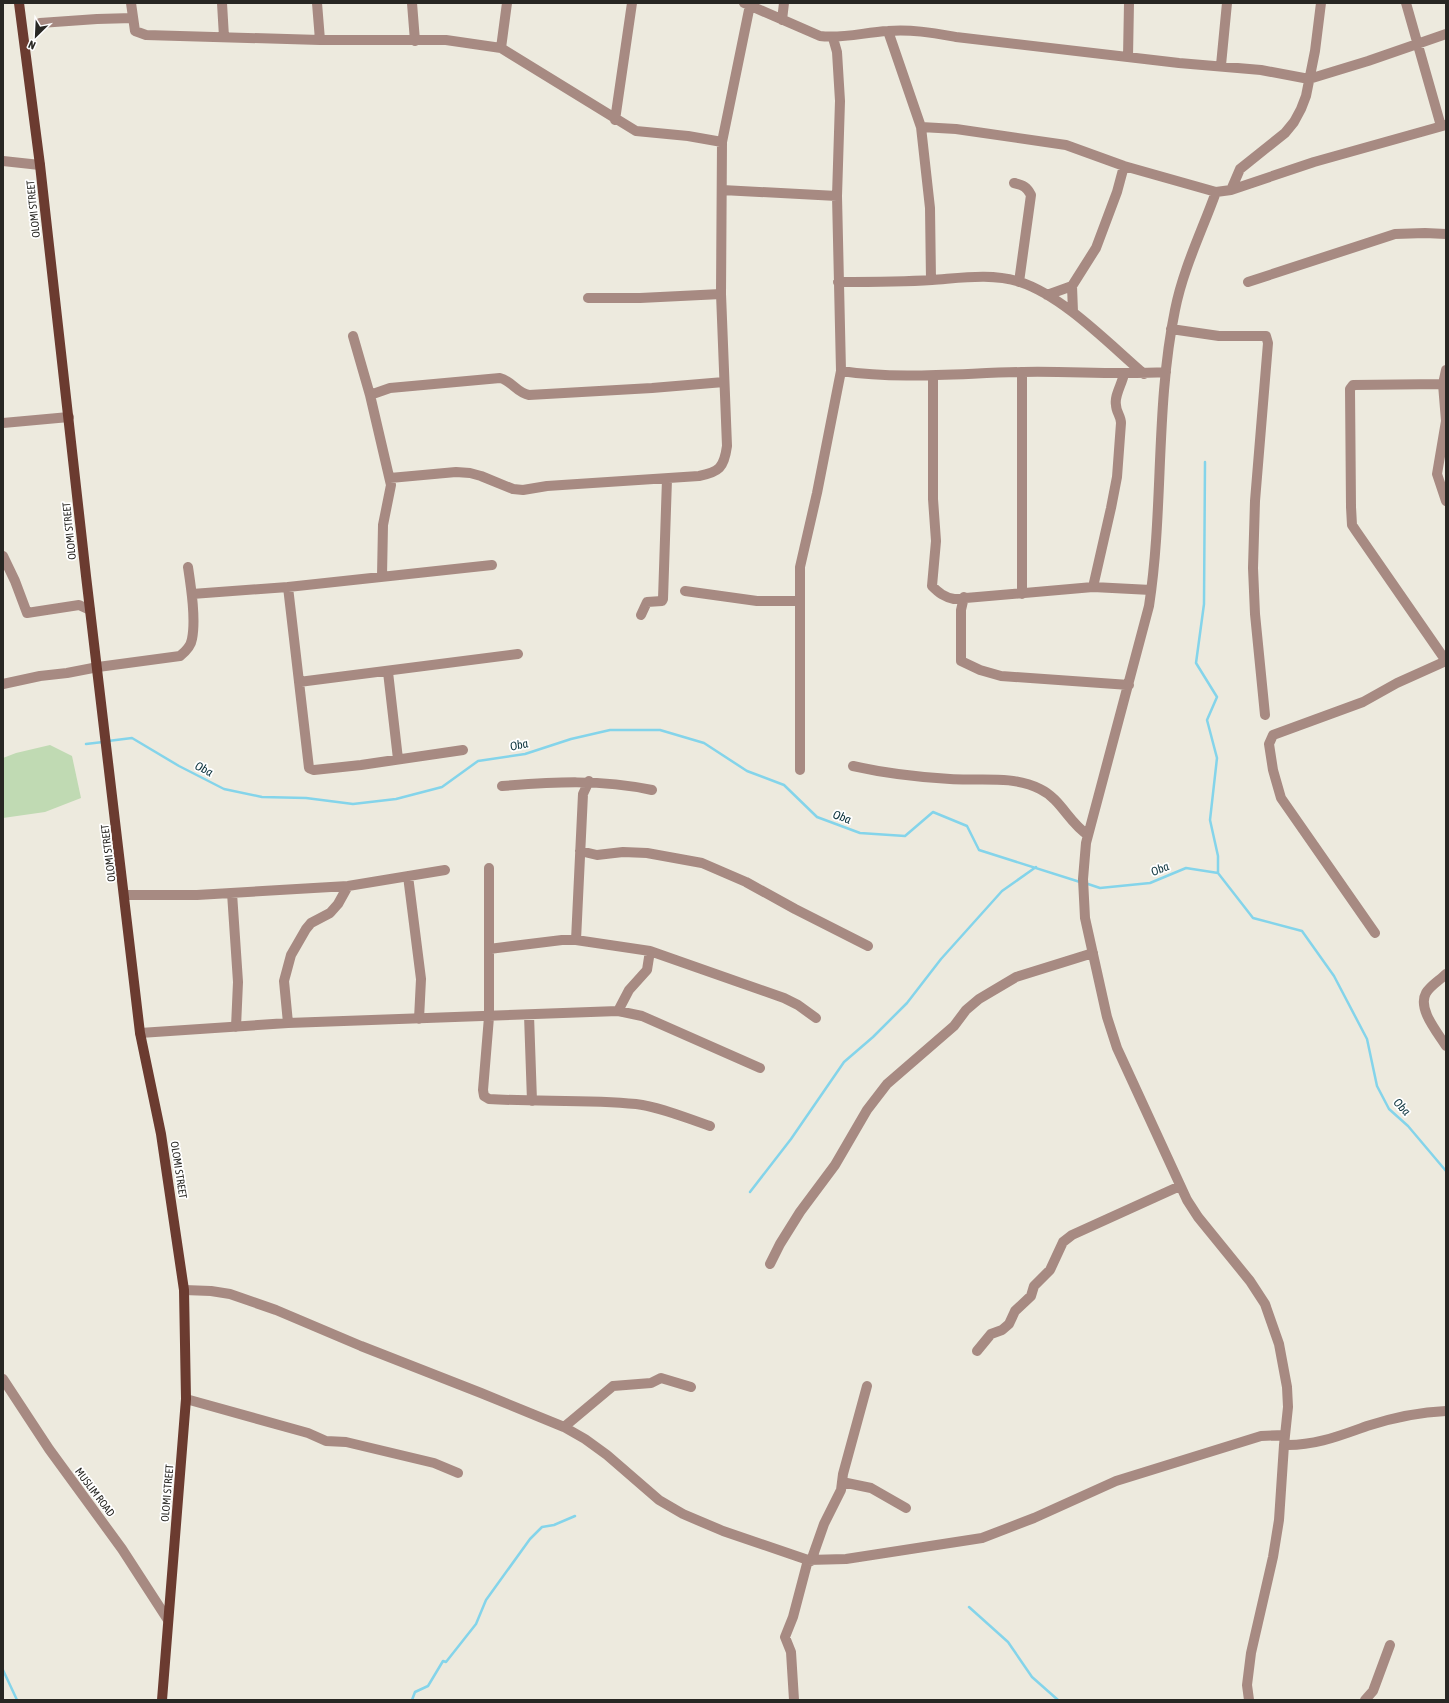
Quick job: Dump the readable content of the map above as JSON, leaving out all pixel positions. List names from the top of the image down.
{
  "streets": {
    "main road": ["OLOMI STREET"],
    "street": ["MUSLIM ROAD"]
  },
  "crossings": [
    ["OLOMI STREET", "MUSLIM ROAD"]
  ],
  "water": ["Oba"],
  "north": "bottom left"
}
